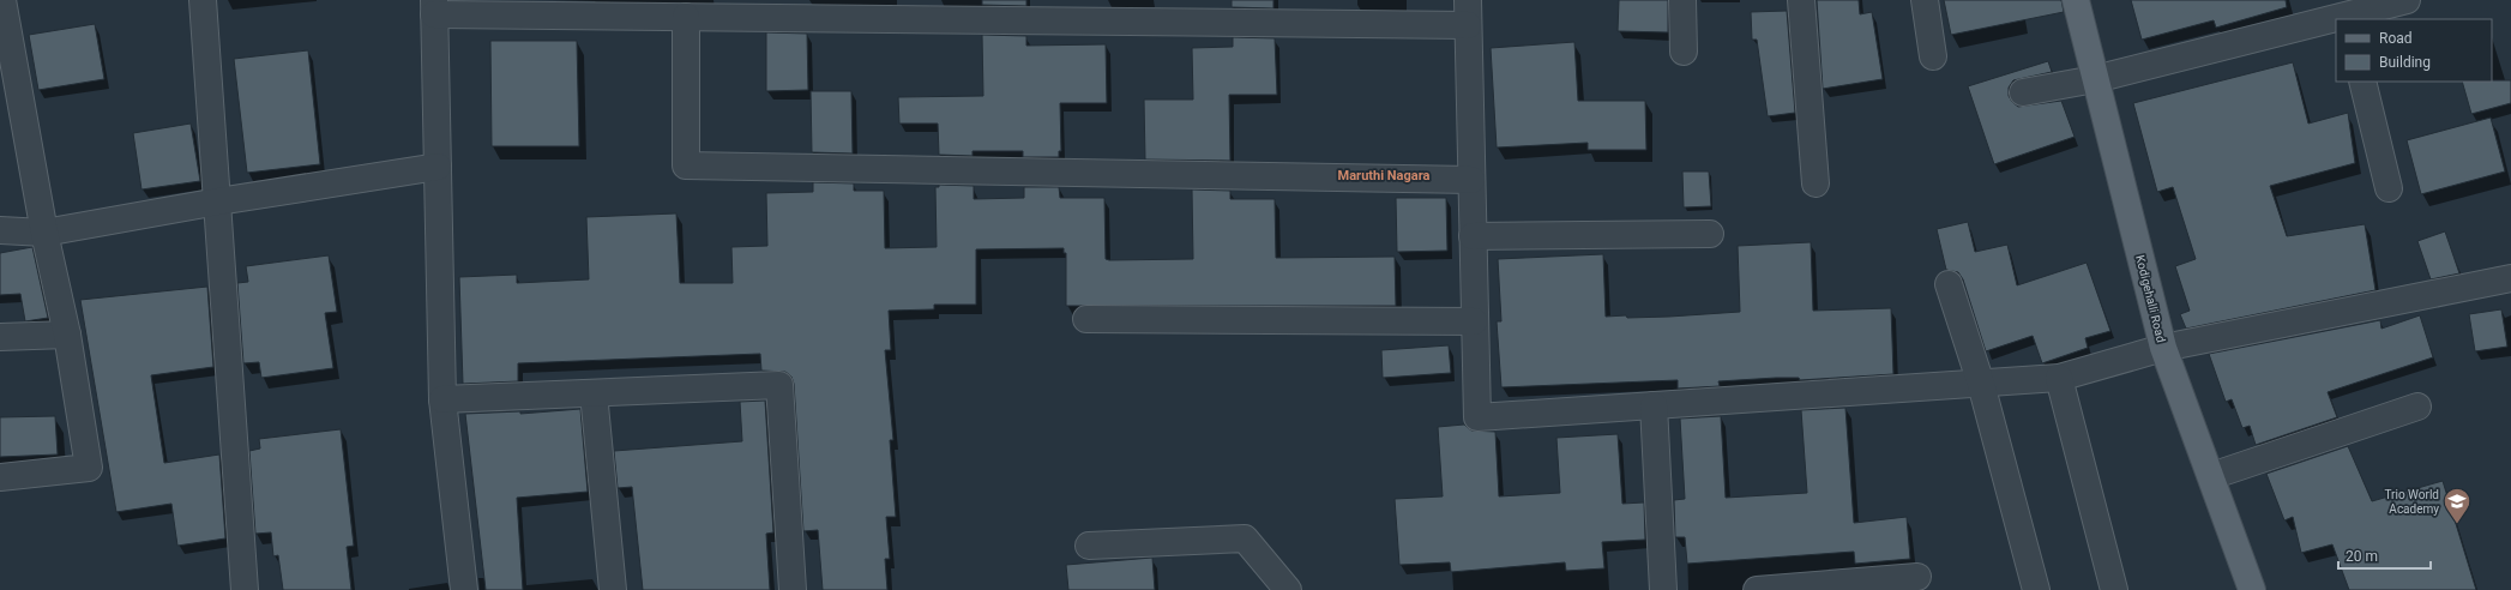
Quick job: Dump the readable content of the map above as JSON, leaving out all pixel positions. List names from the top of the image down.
{
  "streets": {
    "main road": ["Kodigehalli Road"]
  },
  "districts": ["Maruthi Nagara"],
  "places": {
    "school or university": ["Trio World Academy"]
  },
  "legend": ["Road", "Building"],
  "scale_bar": "20 m"
}
